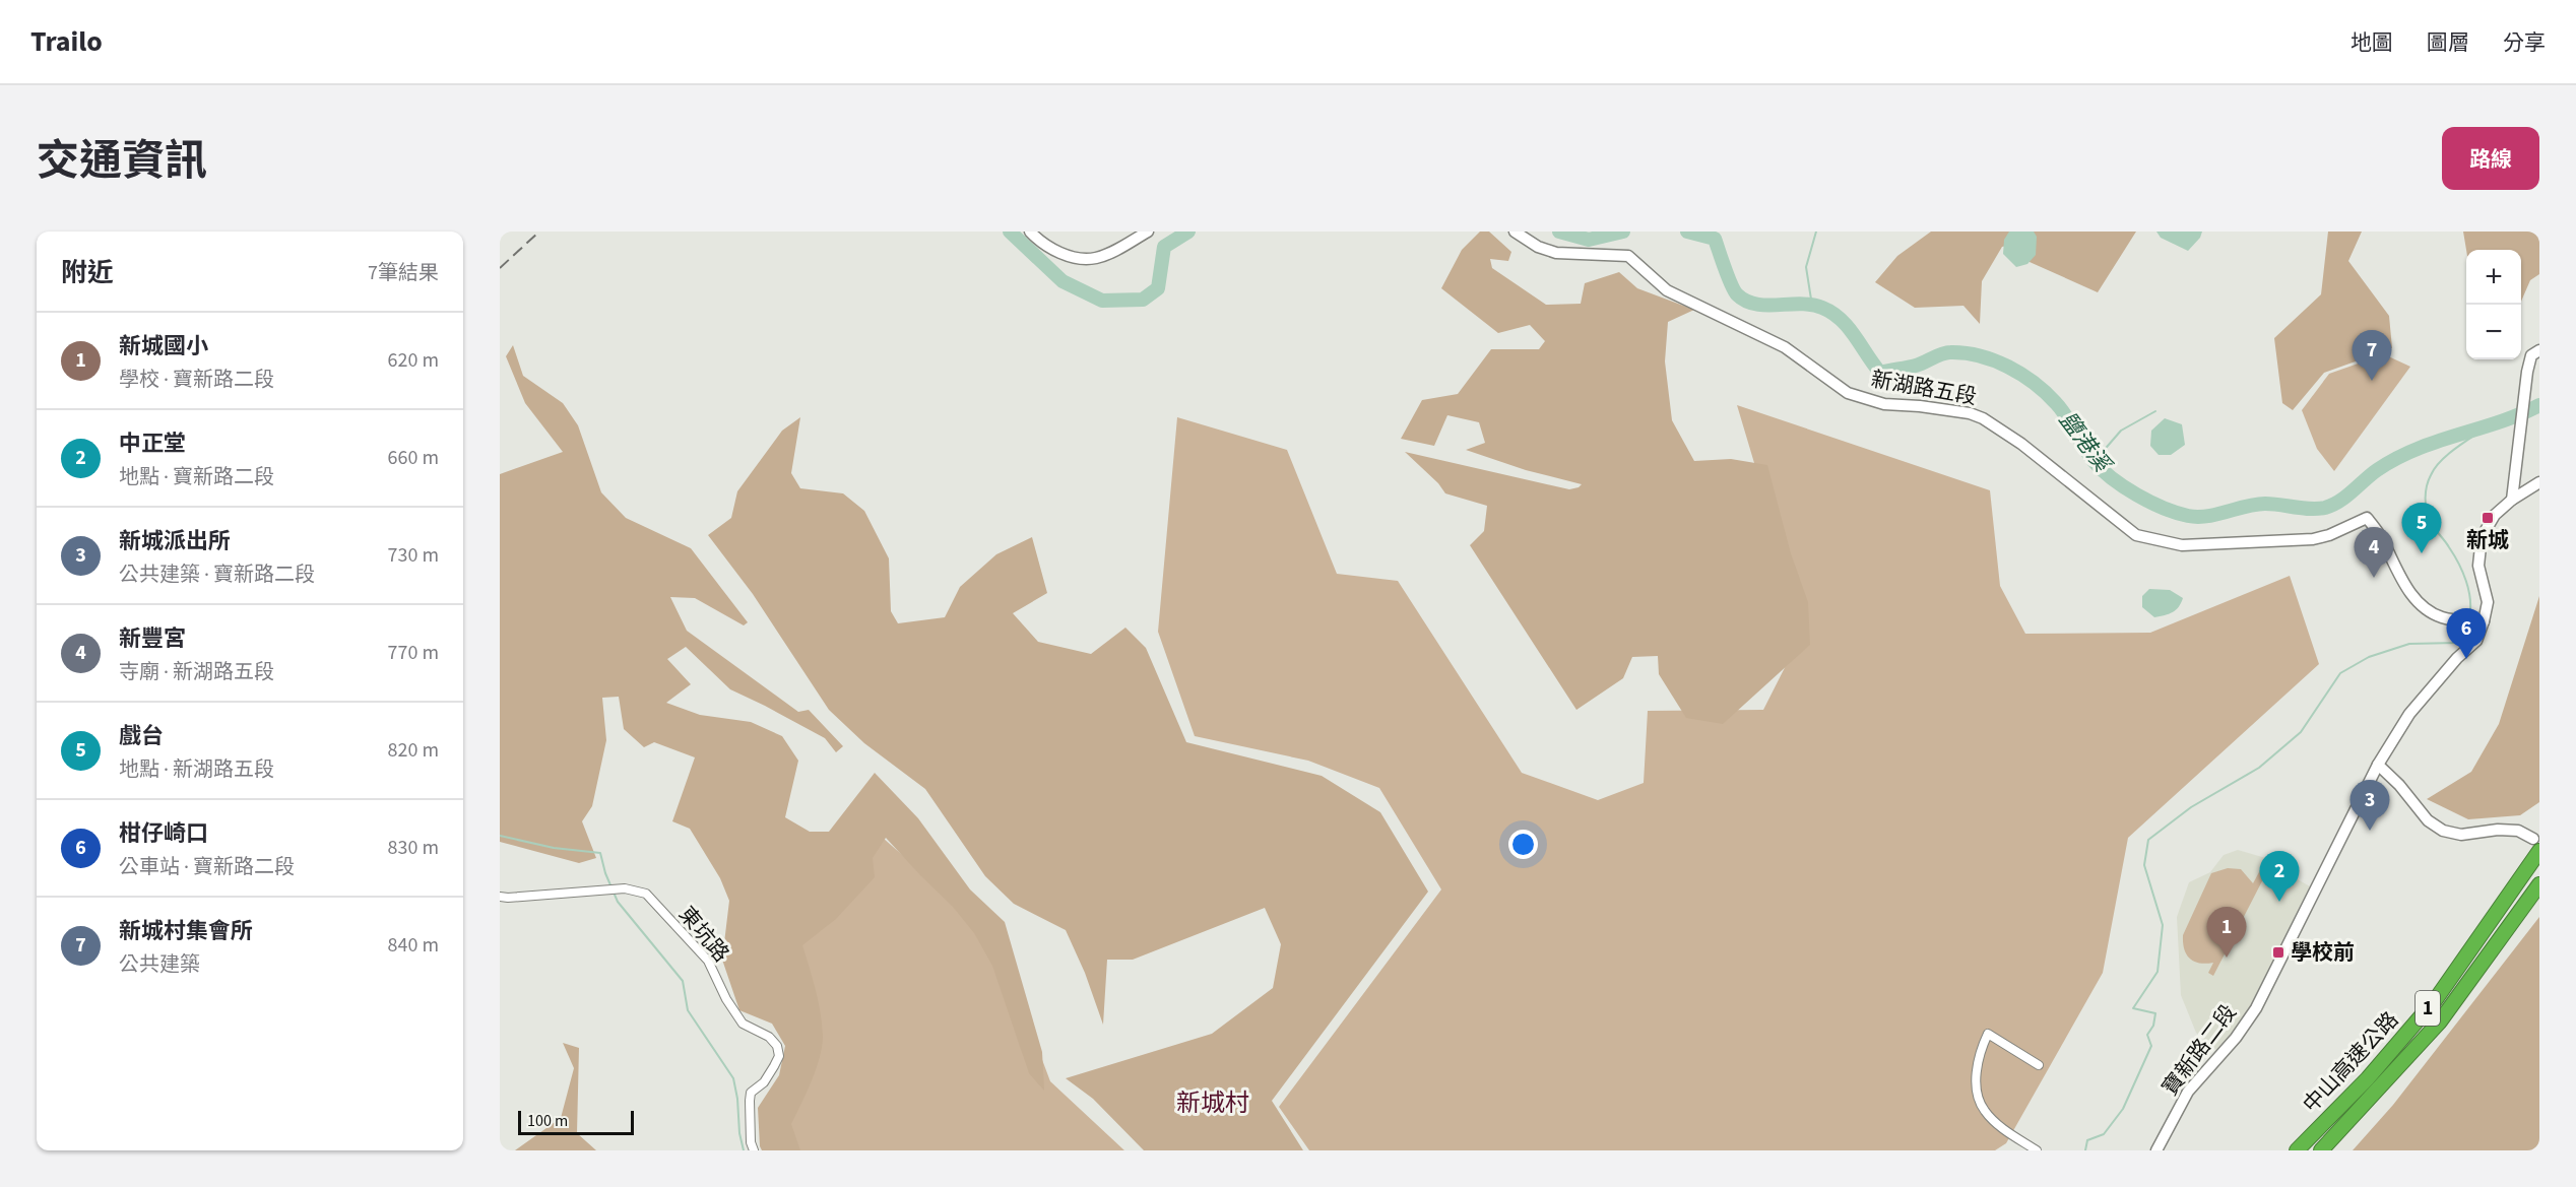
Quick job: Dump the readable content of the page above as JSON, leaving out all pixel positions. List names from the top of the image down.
{
  "streets": {
    "highway": ["1", "中山高速公路"],
    "street": ["新湖路五段", "東坑路", "寶新路二段"]
  },
  "crossings": [
    ["新湖路五段", "寶新路二段"]
  ],
  "districts": ["新城村"],
  "water": ["鹽港溪"],
  "places": {
    "transit": ["新城", "學校前"]
  },
  "scale_bar": "100 m",
  "page": {
    "header": "Trailo",
    "nav": ["地圖", "圖層", "分享"],
    "title": "交通資訊",
    "buttons": "路線",
    "heading": ["附近", "7筆結果"],
    "map_buttons": ["+", "−"],
    "list": [
      {
        "mark": "1",
        "name": "新城國小",
        "note": "學校 · 寶新路二段",
        "value": "620 m"
      },
      {
        "mark": "2",
        "name": "中正堂",
        "note": "地點 · 寶新路二段",
        "value": "660 m"
      },
      {
        "mark": "3",
        "name": "新城派出所",
        "note": "公共建築 · 寶新路二段",
        "value": "730 m"
      },
      {
        "mark": "4",
        "name": "新豐宮",
        "note": "寺廟 · 新湖路五段",
        "value": "770 m"
      },
      {
        "mark": "5",
        "name": "戲台",
        "note": "地點 · 新湖路五段",
        "value": "820 m"
      },
      {
        "mark": "6",
        "name": "柑仔崎口",
        "note": "公車站 · 寶新路二段",
        "value": "830 m"
      },
      {
        "mark": "7",
        "name": "新城村集會所",
        "note": "公共建築",
        "value": "840 m"
      }
    ],
    "pins": [
      "7",
      "5",
      "4",
      "6",
      "3",
      "2",
      "1"
    ],
    "scale": "100 m"
  }
}
